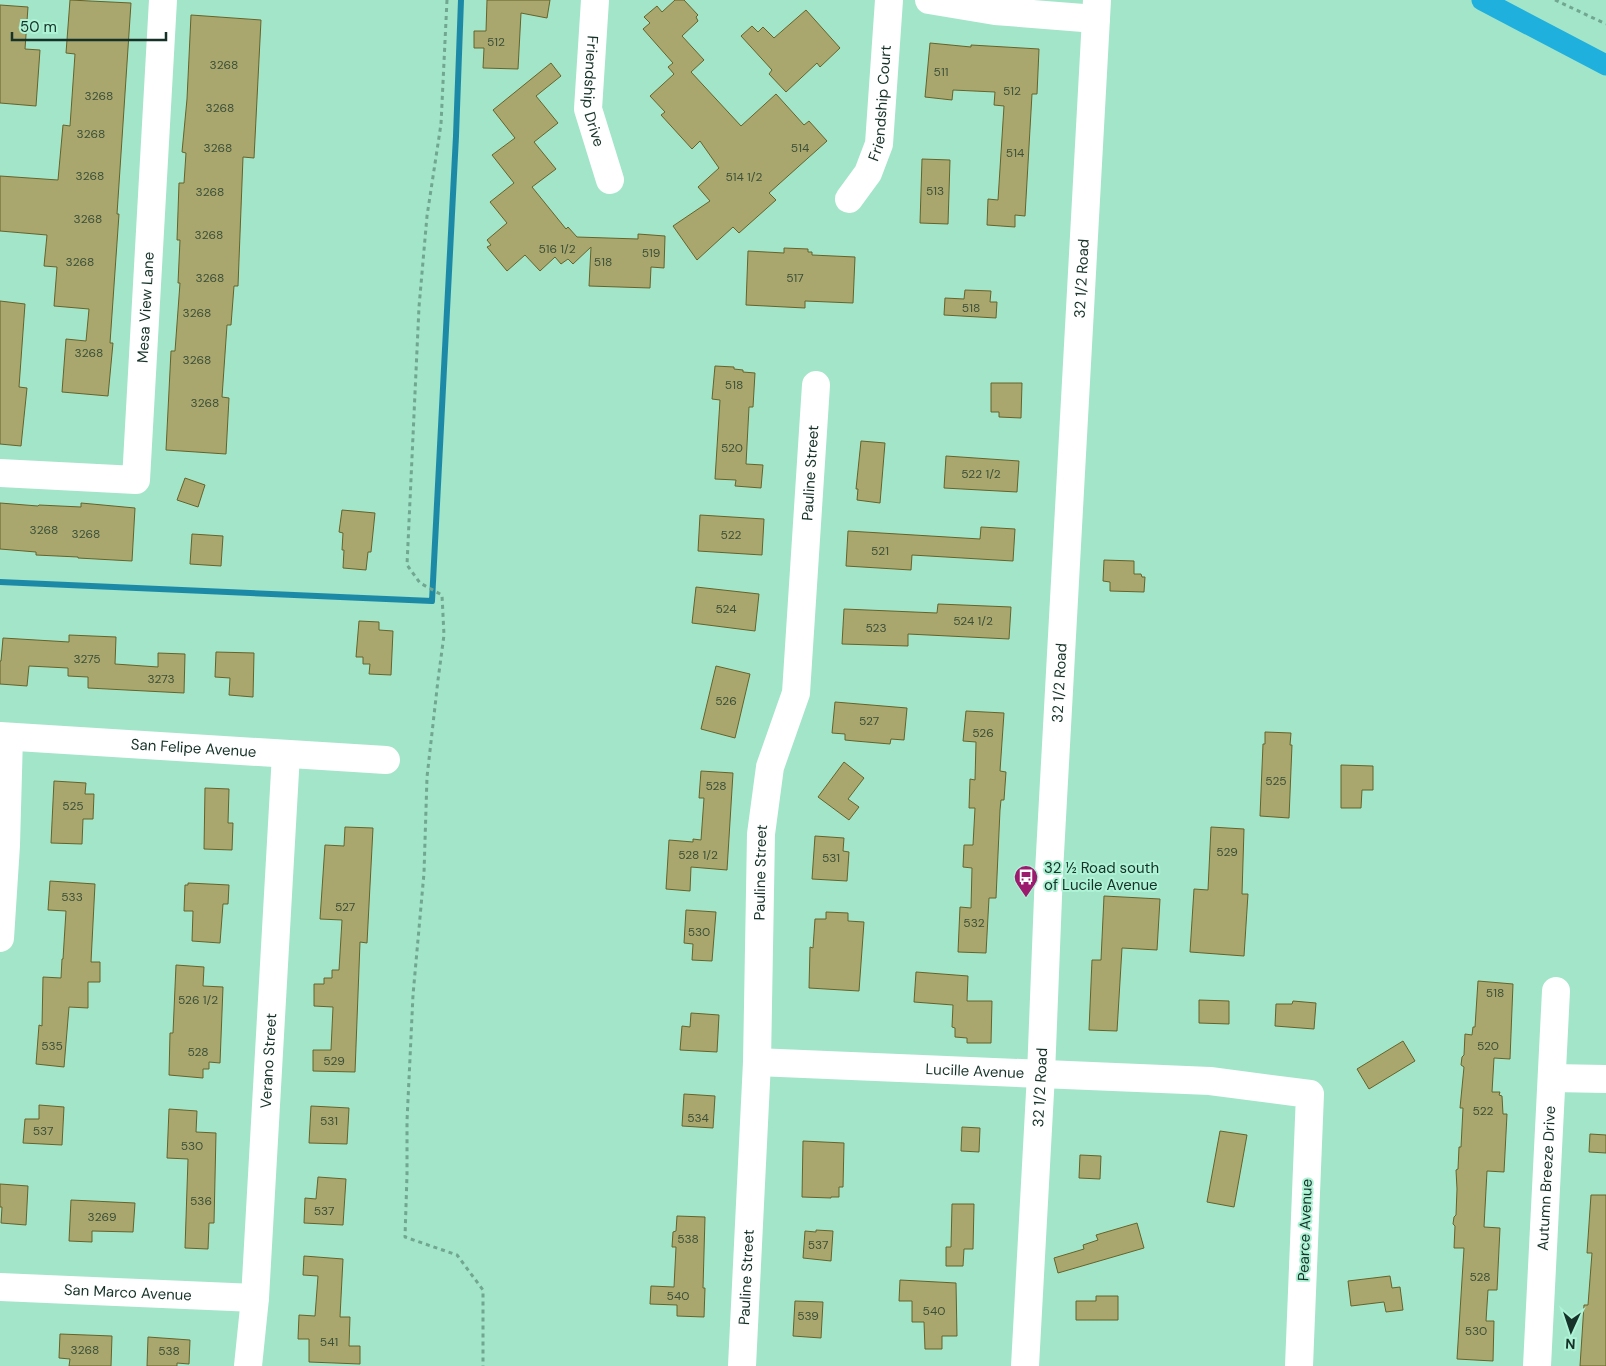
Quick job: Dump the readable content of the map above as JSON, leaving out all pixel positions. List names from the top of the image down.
{
  "streets": {
    "street": [
      "Friendship Drive",
      "Friendship Court",
      "32 1/2 Road",
      "Mesa View Lane",
      "Pauline Street",
      "San Felipe Avenue",
      "Verano Street",
      "Lucille Avenue",
      "Autumn Breeze Drive",
      "Pearce Avenue",
      "San Marco Avenue"
    ]
  },
  "crossings": [
    ["32 1/2 Road", "Lucille Avenue"],
    ["Pauline Street", "Lucille Avenue"],
    ["San Felipe Avenue", "Verano Street"],
    ["Verano Street", "San Marco Avenue"],
    ["Lucille Avenue", "Pearce Avenue"]
  ],
  "places": {
    "bus stop": ["32 ½ Road south of Lucile Avenue"]
  },
  "house_numbers": [
    "512",
    "3268",
    "511",
    "512",
    "3268",
    "3268",
    "3268",
    "3268",
    "514",
    "514",
    "3268",
    "514 1/2",
    "513",
    "3268",
    "3268",
    "3268",
    "516 1/2",
    "519",
    "3268",
    "518",
    "3268",
    "517",
    "518",
    "3268",
    "3268",
    "3268",
    "518",
    "3268",
    "520",
    "522 1/2",
    "3268",
    "3268",
    "522",
    "521",
    "524",
    "524 1/2",
    "523",
    "3275",
    "3273",
    "526",
    "527",
    "526",
    "525",
    "528",
    "525",
    "529",
    "528 1/2",
    "531",
    "533",
    "527",
    "532",
    "530",
    "518",
    "526 1/2",
    "535",
    "520",
    "528",
    "529",
    "522",
    "534",
    "531",
    "537",
    "530",
    "536",
    "537",
    "3269",
    "538",
    "537",
    "528",
    "540",
    "540",
    "539",
    "530",
    "541",
    "3268",
    "538"
  ],
  "scale_bar": "50 m",
  "north": "bottom"
}
